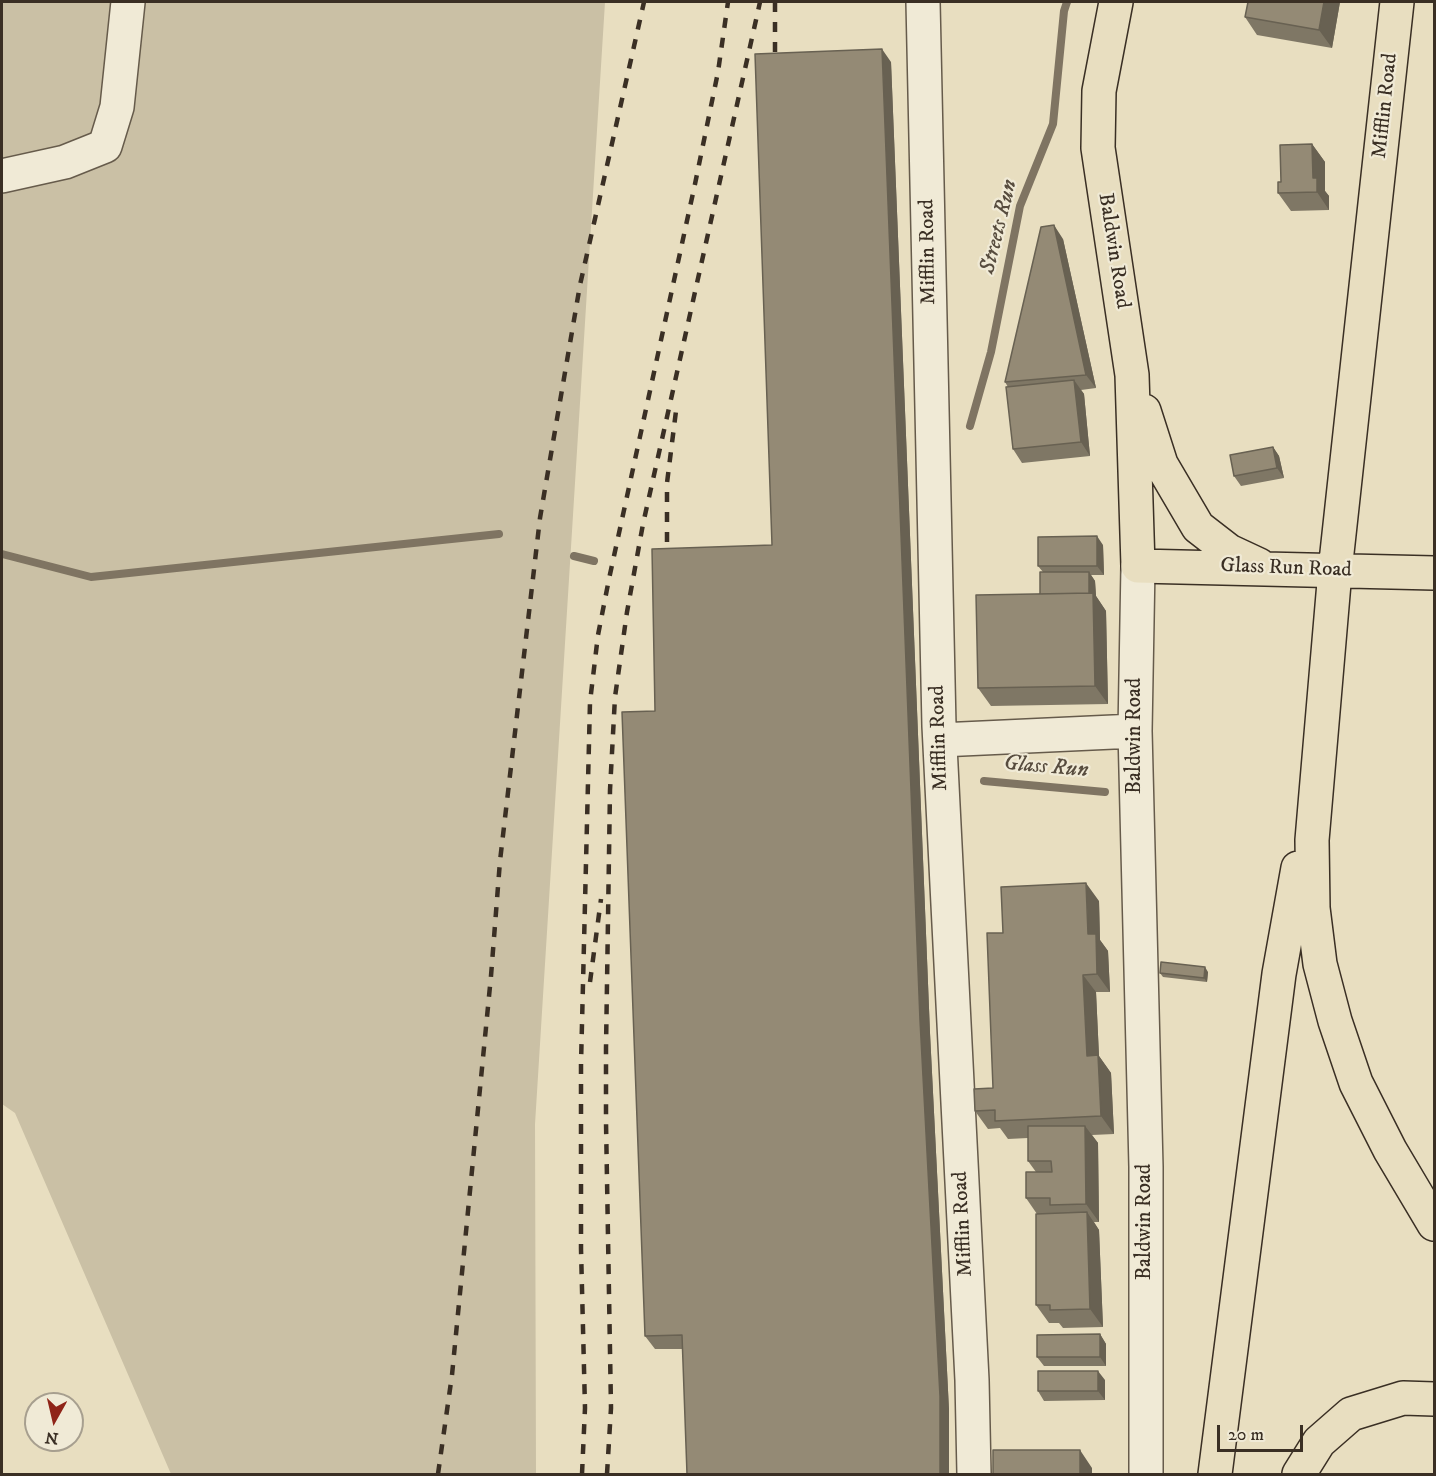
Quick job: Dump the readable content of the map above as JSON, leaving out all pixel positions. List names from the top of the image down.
{
  "streets": {
    "main road": ["Mifflin Road", "Baldwin Road", "Glass Run Road"]
  },
  "crossings": [
    ["Mifflin Road", "Glass Run Road"],
    ["Baldwin Road", "Glass Run Road"]
  ],
  "water": ["Streets Run", "Glass Run"],
  "scale_bar": "20 m",
  "north": "bottom"
}
